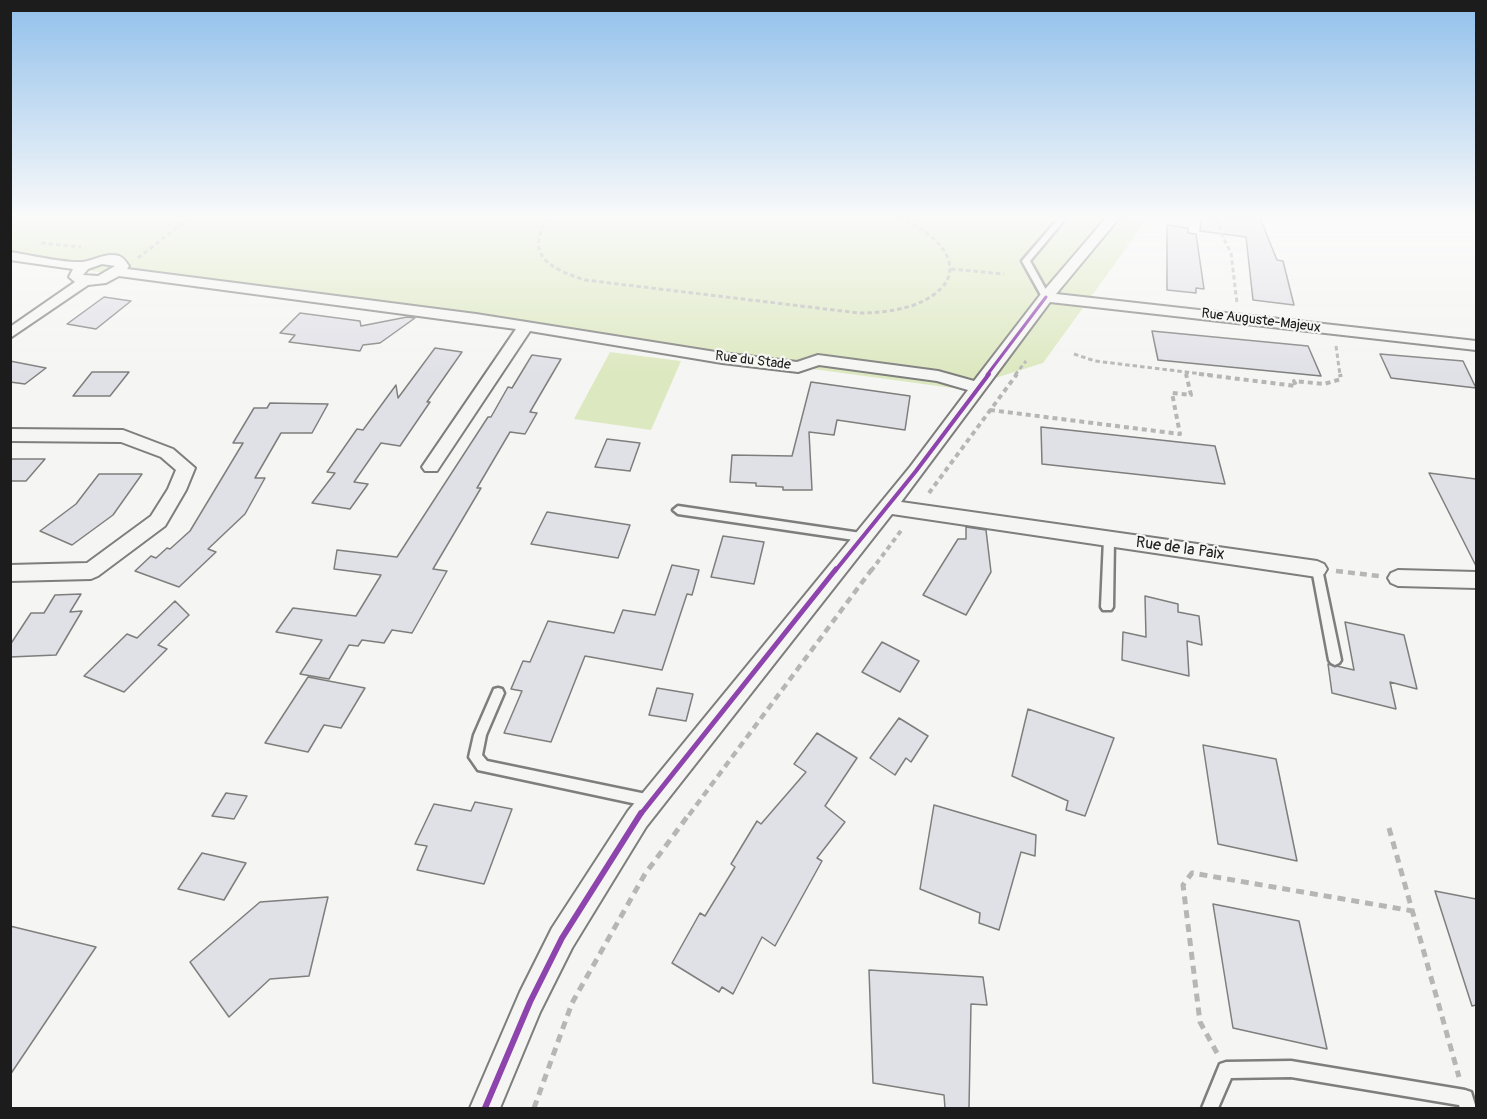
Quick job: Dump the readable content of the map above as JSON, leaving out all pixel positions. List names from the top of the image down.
{
  "streets": {
    "street": ["Rue Auguste-Majeux", "Rue du Stade", "Rue de la Paix"]
  }
}
